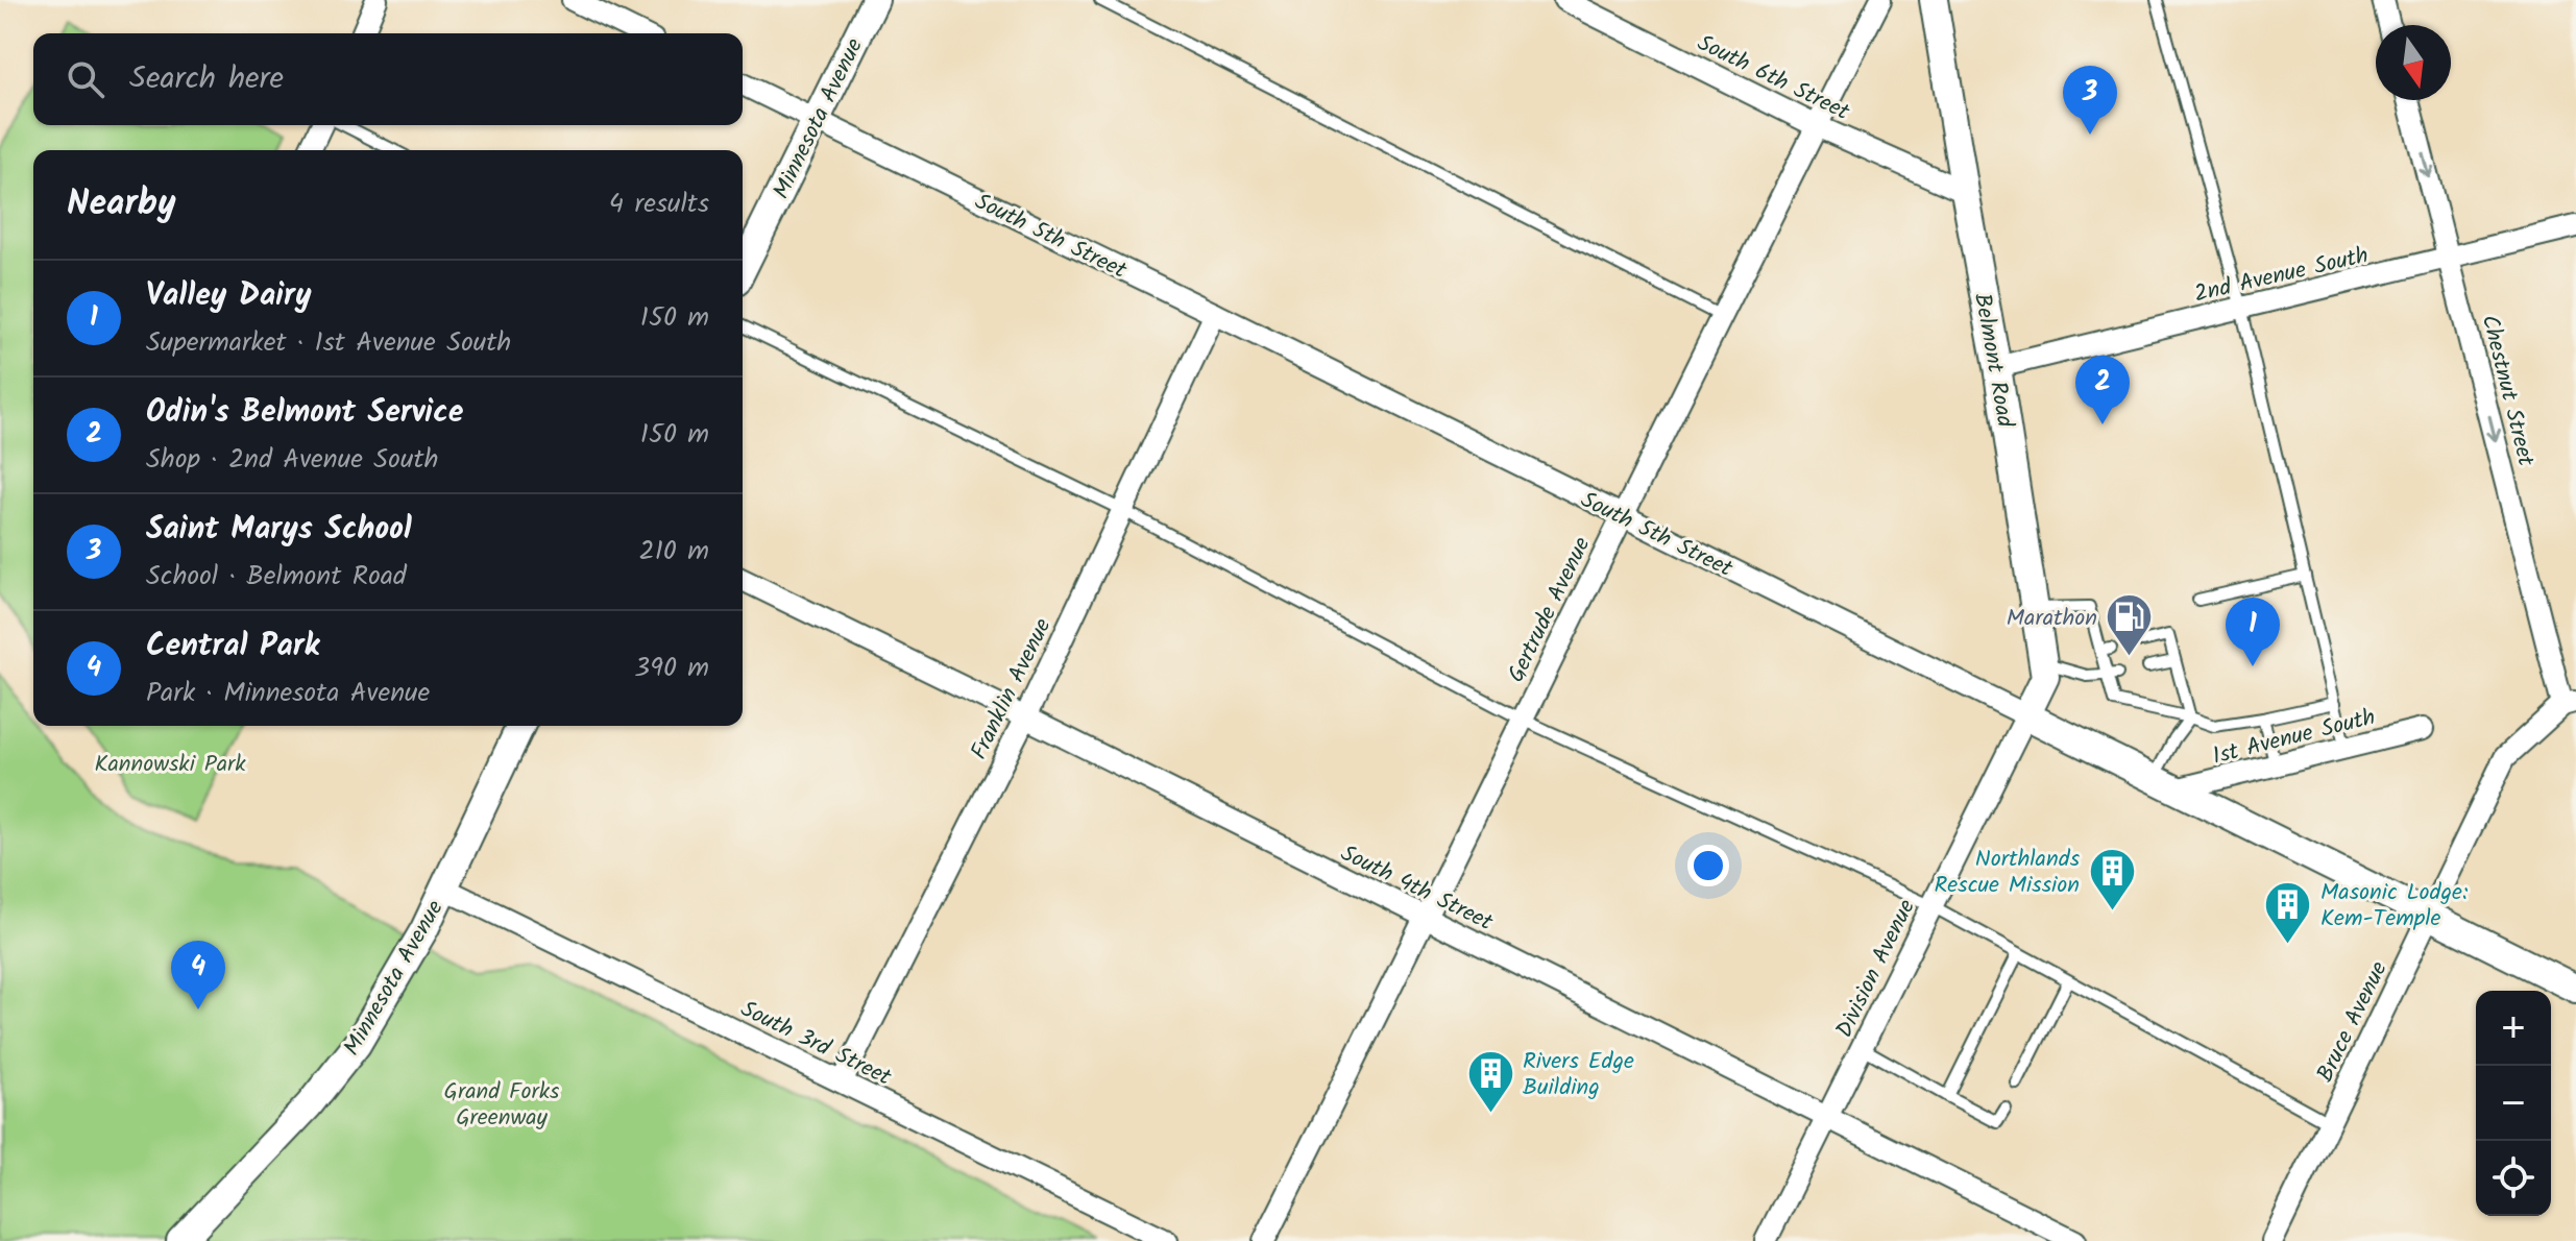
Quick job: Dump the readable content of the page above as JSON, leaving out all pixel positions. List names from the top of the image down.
{
  "streets": {
    "street": [
      "South 6th Street",
      "Minnesota Avenue",
      "South 5th Street",
      "2nd Avenue South",
      "Belmont Road",
      "Chestnut Street",
      "Gertrude Avenue",
      "Franklin Avenue",
      "1st Avenue South",
      "South 4th Street",
      "Division Avenue",
      "Bruce Avenue",
      "South 3rd Street"
    ]
  },
  "crossings": [
    ["South 6th Street", "Belmont Road"],
    ["South 6th Street", "Gertrude Avenue"],
    ["Minnesota Avenue", "South 5th Street"],
    ["Minnesota Avenue", "South 3rd Street"],
    ["South 5th Street", "Belmont Road"],
    ["South 5th Street", "Gertrude Avenue"],
    ["South 5th Street", "Franklin Avenue"],
    ["South 5th Street", "1st Avenue South"],
    ["South 5th Street", "Division Avenue"],
    ["South 5th Street", "Bruce Avenue"],
    ["2nd Avenue South", "Belmont Road"],
    ["2nd Avenue South", "Chestnut Street"],
    ["Belmont Road", "Division Avenue"],
    ["Chestnut Street", "Bruce Avenue"],
    ["Gertrude Avenue", "South 4th Street"],
    ["Franklin Avenue", "South 4th Street"],
    ["Franklin Avenue", "South 3rd Street"],
    ["South 4th Street", "Division Avenue"]
  ],
  "one_way": ["Chestnut Street"],
  "parks": ["Kannowski Park", "Grand Forks Greenway"],
  "places": {
    "fuel station": ["Marathon"],
    "building": ["Northlands Rescue Mission", "Masonic Lodge: Kem-Temple", "Rivers Edge Building"]
  },
  "north": "bottom",
  "page": {
    "search": "Search here",
    "pins": [
      "3",
      "2",
      "1",
      "4"
    ],
    "heading": ["Nearby", "4 results"],
    "list": [
      {
        "mark": "1",
        "name": "Valley Dairy",
        "note": "Supermarket · 1st Avenue South",
        "value": "150 m"
      },
      {
        "mark": "2",
        "name": "Odin's Belmont Service",
        "note": "Shop · 2nd Avenue South",
        "value": "150 m"
      },
      {
        "mark": "3",
        "name": "Saint Marys School",
        "note": "School · Belmont Road",
        "value": "210 m"
      },
      {
        "mark": "4",
        "name": "Central Park",
        "note": "Park · Minnesota Avenue",
        "value": "390 m"
      }
    ],
    "map_buttons": ["+", "−"]
  }
}
